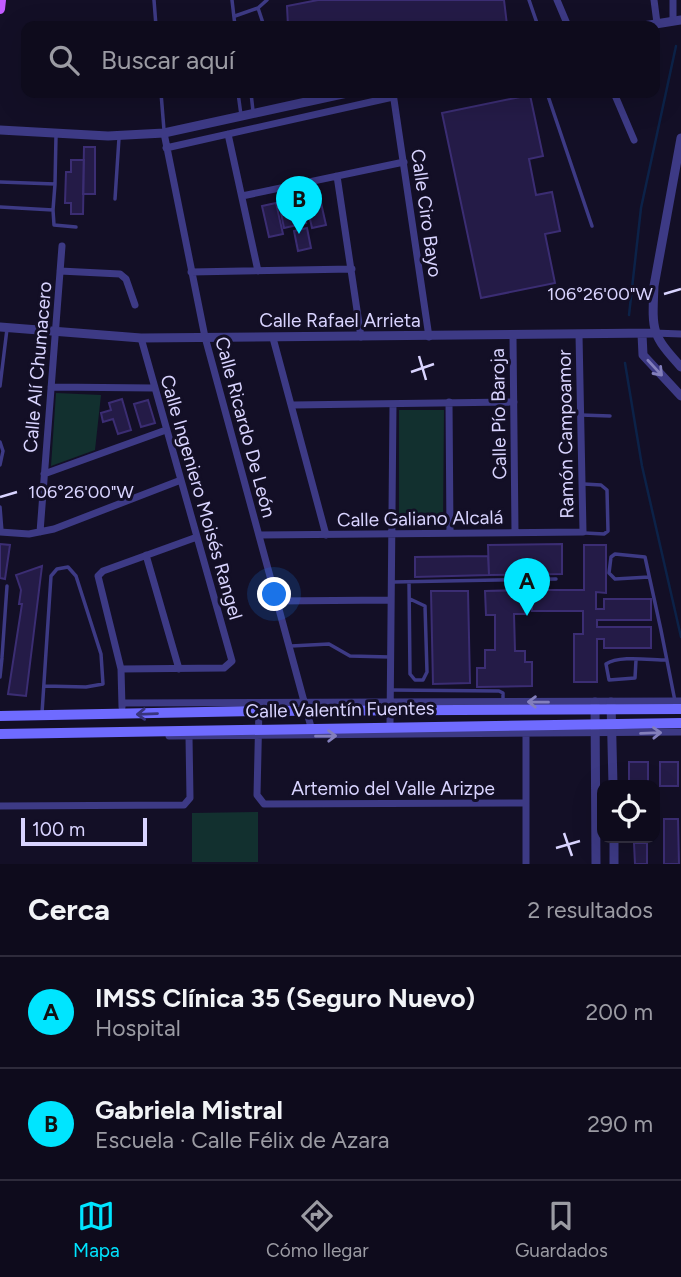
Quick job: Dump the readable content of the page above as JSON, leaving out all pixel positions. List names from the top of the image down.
{
  "streets": {
    "main road": ["Calle Valentín Fuentes"],
    "street": [
      "Calle Ciro Bayo",
      "Calle Rafael Arrieta",
      "Calle Alí Chumacero",
      "Calle Pío Baroja",
      "Calle Ricardo De León",
      "Ramón Campoamor",
      "Calle Ingeniero Moisés Rangel",
      "Calle Galiano Alcalá",
      "Artemio del Valle Arizpe"
    ]
  },
  "crossings": [
    ["Calle Ciro Bayo", "Calle Rafael Arrieta"],
    ["Calle Rafael Arrieta", "Calle Alí Chumacero"],
    ["Calle Rafael Arrieta", "Calle Pío Baroja"],
    ["Calle Rafael Arrieta", "Calle Ricardo De León"],
    ["Calle Rafael Arrieta", "Ramón Campoamor"],
    ["Calle Rafael Arrieta", "Calle Ingeniero Moisés Rangel"],
    ["Calle Pío Baroja", "Calle Galiano Alcalá"],
    ["Calle Ricardo De León", "Calle Galiano Alcalá"],
    ["Calle Ricardo De León", "Calle Valentín Fuentes"],
    ["Ramón Campoamor", "Calle Galiano Alcalá"],
    ["Calle Valentín Fuentes", "Artemio del Valle Arizpe"]
  ],
  "scale_bar": "100 m",
  "page": {
    "search": "Buscar aquí",
    "pins": ["B", "A"],
    "scale": "100 m",
    "heading": ["Cerca", "2 resultados"],
    "list": [
      {
        "mark": "A",
        "name": "IMSS Clínica 35 (Seguro Nuevo)",
        "note": "Hospital",
        "value": "200 m"
      },
      {
        "mark": "B",
        "name": "Gabriela Mistral",
        "note": "Escuela · Calle Félix de Azara",
        "value": "290 m"
      }
    ],
    "nav": ["Mapa", "Cómo llegar", "Guardados"]
  },
  "coordinates": ["106°26'00\"W"]
}
